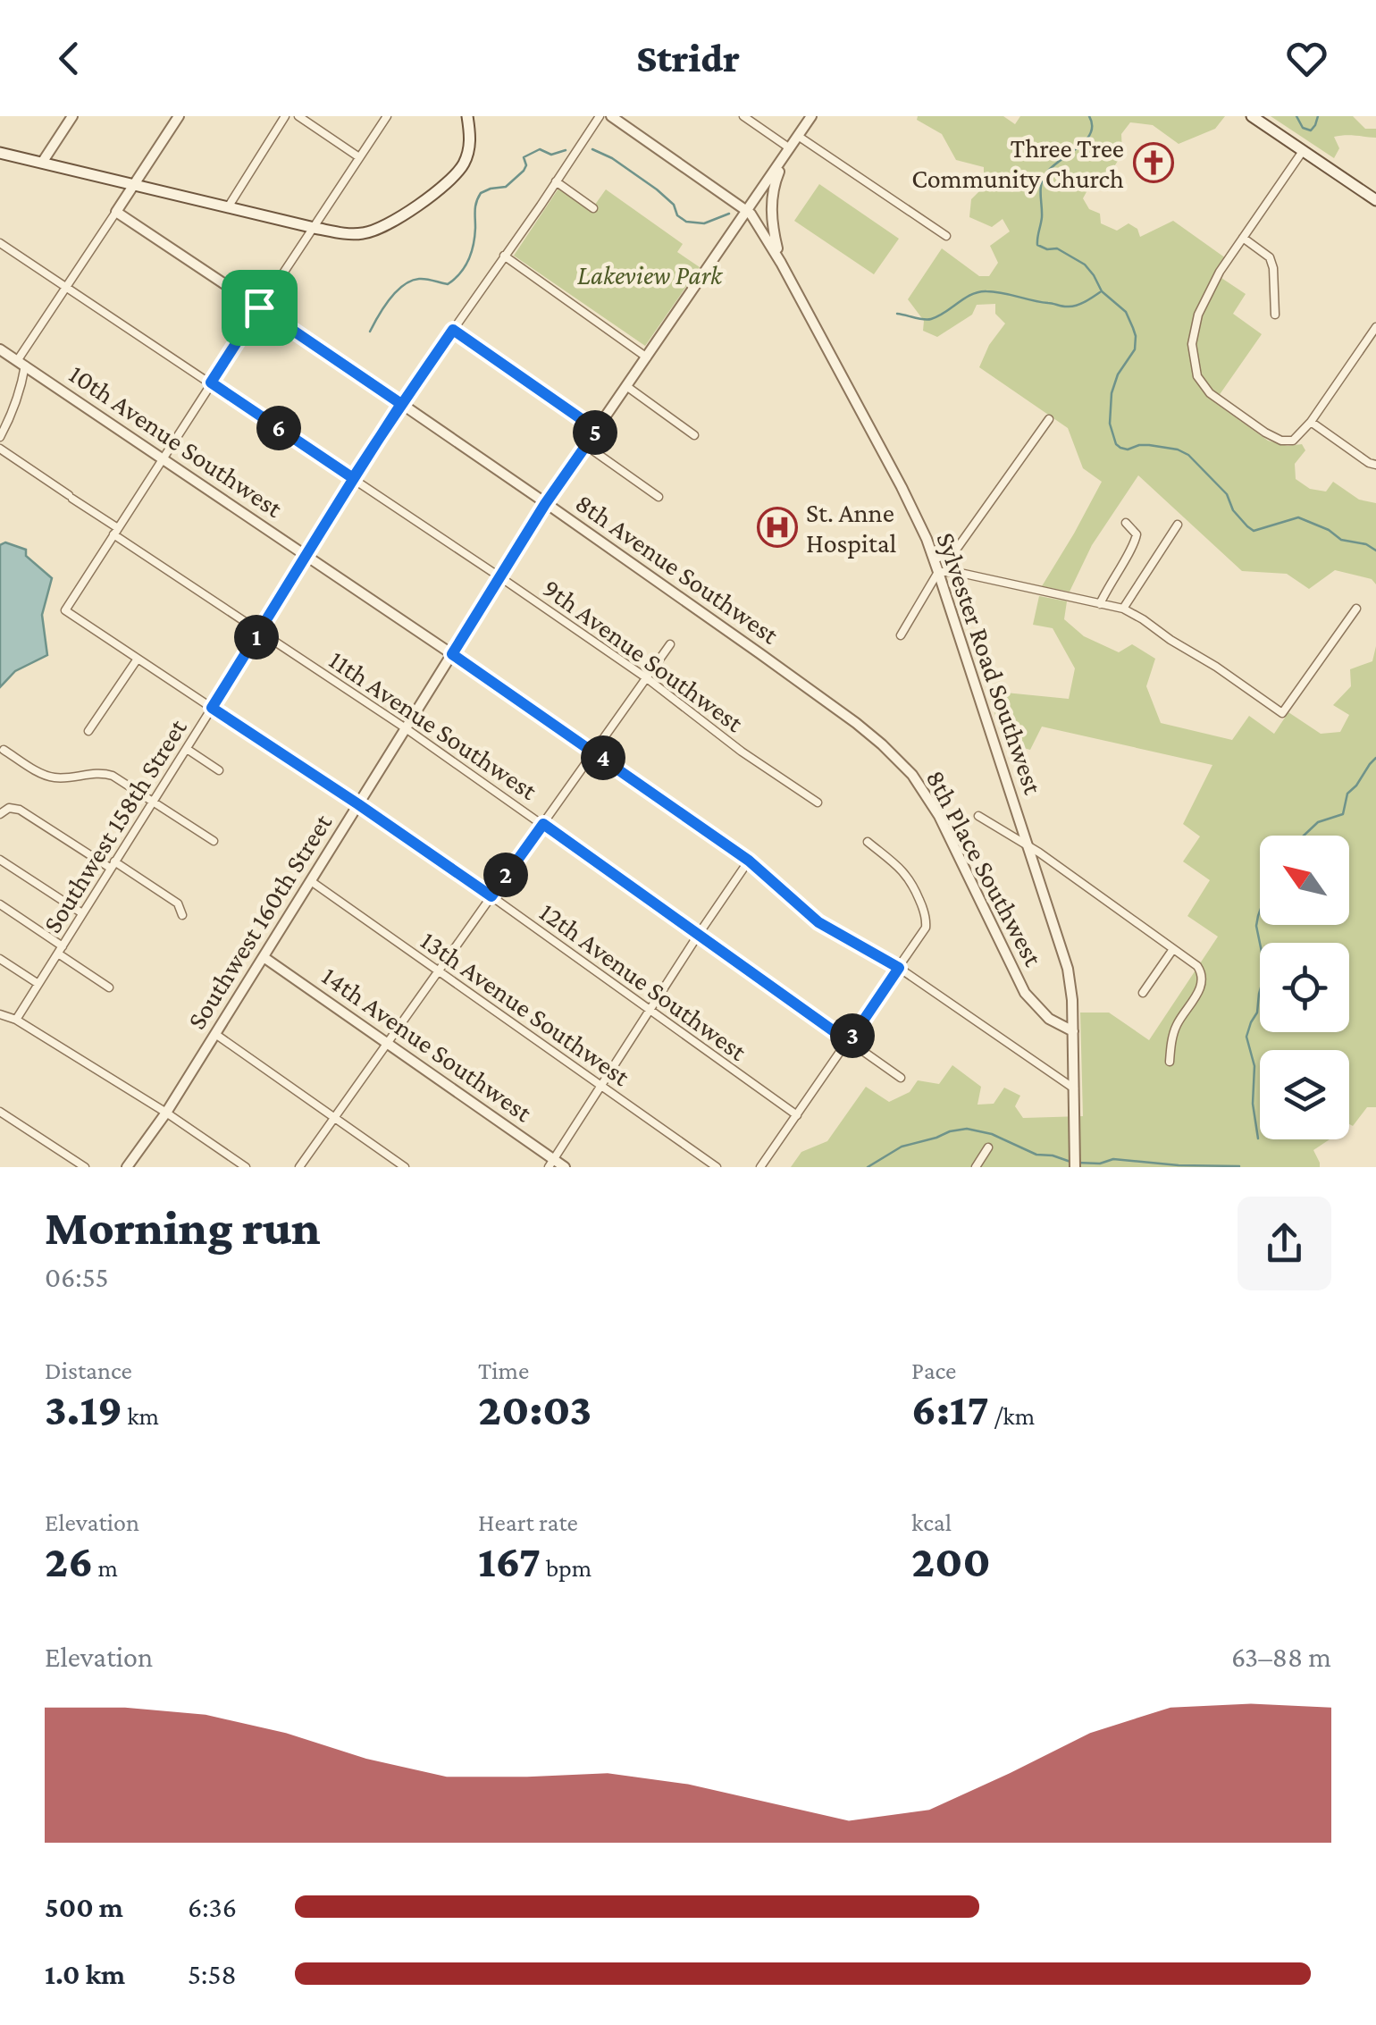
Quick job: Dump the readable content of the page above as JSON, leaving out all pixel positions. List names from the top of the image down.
{
  "streets": {
    "street": [
      "10th Avenue Southwest",
      "8th Avenue Southwest",
      "9th Avenue Southwest",
      "Sylvester Road Southwest",
      "11th Avenue Southwest",
      "Southwest 158th Street",
      "8th Place Southwest",
      "Southwest 160th Street",
      "12th Avenue Southwest",
      "13th Avenue Southwest",
      "14th Avenue Southwest"
    ]
  },
  "crossings": [
    ["10th Avenue Southwest", "Sylvester Road Southwest"],
    ["10th Avenue Southwest", "Southwest 158th Street"],
    ["10th Avenue Southwest", "Southwest 160th Street"],
    ["8th Avenue Southwest", "Southwest 158th Street"],
    ["8th Avenue Southwest", "8th Place Southwest"],
    ["8th Avenue Southwest", "Southwest 160th Street"],
    ["9th Avenue Southwest", "Southwest 158th Street"],
    ["9th Avenue Southwest", "Southwest 160th Street"],
    ["Sylvester Road Southwest", "8th Place Southwest"],
    ["Sylvester Road Southwest", "Southwest 160th Street"],
    ["11th Avenue Southwest", "Southwest 158th Street"],
    ["11th Avenue Southwest", "Southwest 160th Street"],
    ["11th Avenue Southwest", "12th Avenue Southwest"],
    ["Southwest 158th Street", "12th Avenue Southwest"],
    ["Southwest 160th Street", "12th Avenue Southwest"],
    ["Southwest 160th Street", "13th Avenue Southwest"],
    ["Southwest 160th Street", "14th Avenue Southwest"]
  ],
  "parks": ["Lakeview Park"],
  "places": {
    "church": ["Three Tree Community Church"],
    "hospital": ["St. Anne Hospital"]
  },
  "north": "top left",
  "page": {
    "header": "Stridr",
    "pins": [
      "6",
      "5",
      "1",
      "4",
      "2",
      "3"
    ],
    "heading": ["Morning run", "06:55"],
    "stats": [
      ["Distance", "3.19 km"],
      ["Time", "20:03"],
      ["Pace", "6:17 /km"],
      ["Elevation", "26 m"],
      ["Heart rate", "167 bpm"],
      ["kcal", "200"]
    ],
    "chart": ["Elevation", "63–88 m"],
    "list": [
      {
        "name": "500 m",
        "note": "6:36"
      },
      {
        "name": "1.0 km",
        "note": "5:58"
      }
    ]
  }
}
